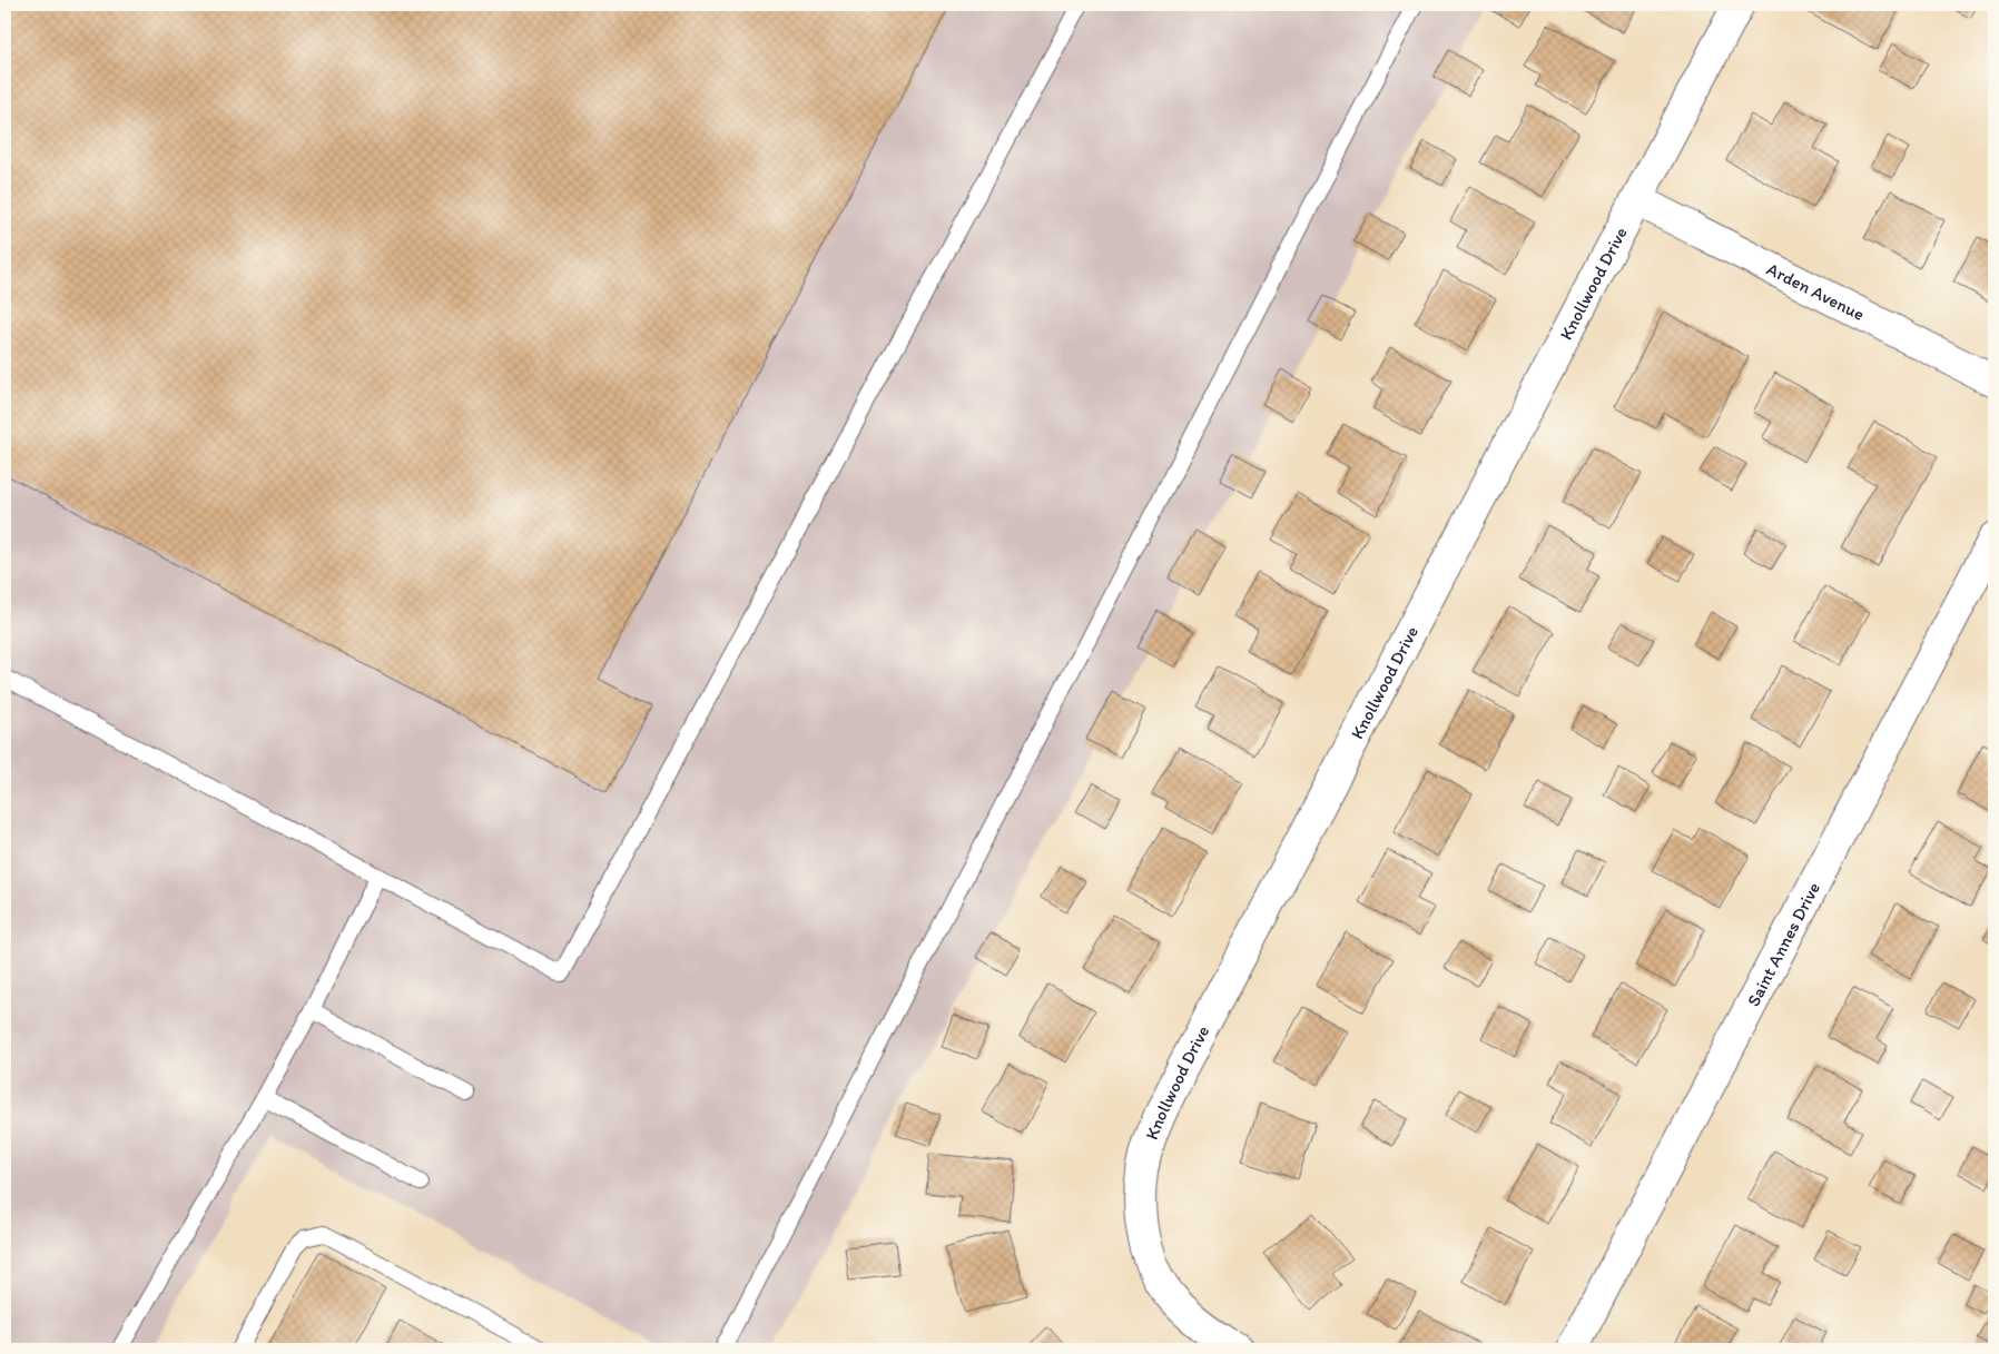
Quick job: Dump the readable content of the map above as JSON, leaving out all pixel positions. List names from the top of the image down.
{
  "streets": {
    "street": ["Knollwood Drive", "Arden Avenue", "Saint Annes Drive"]
  },
  "crossings": [
    ["Knollwood Drive", "Arden Avenue"]
  ]
}
